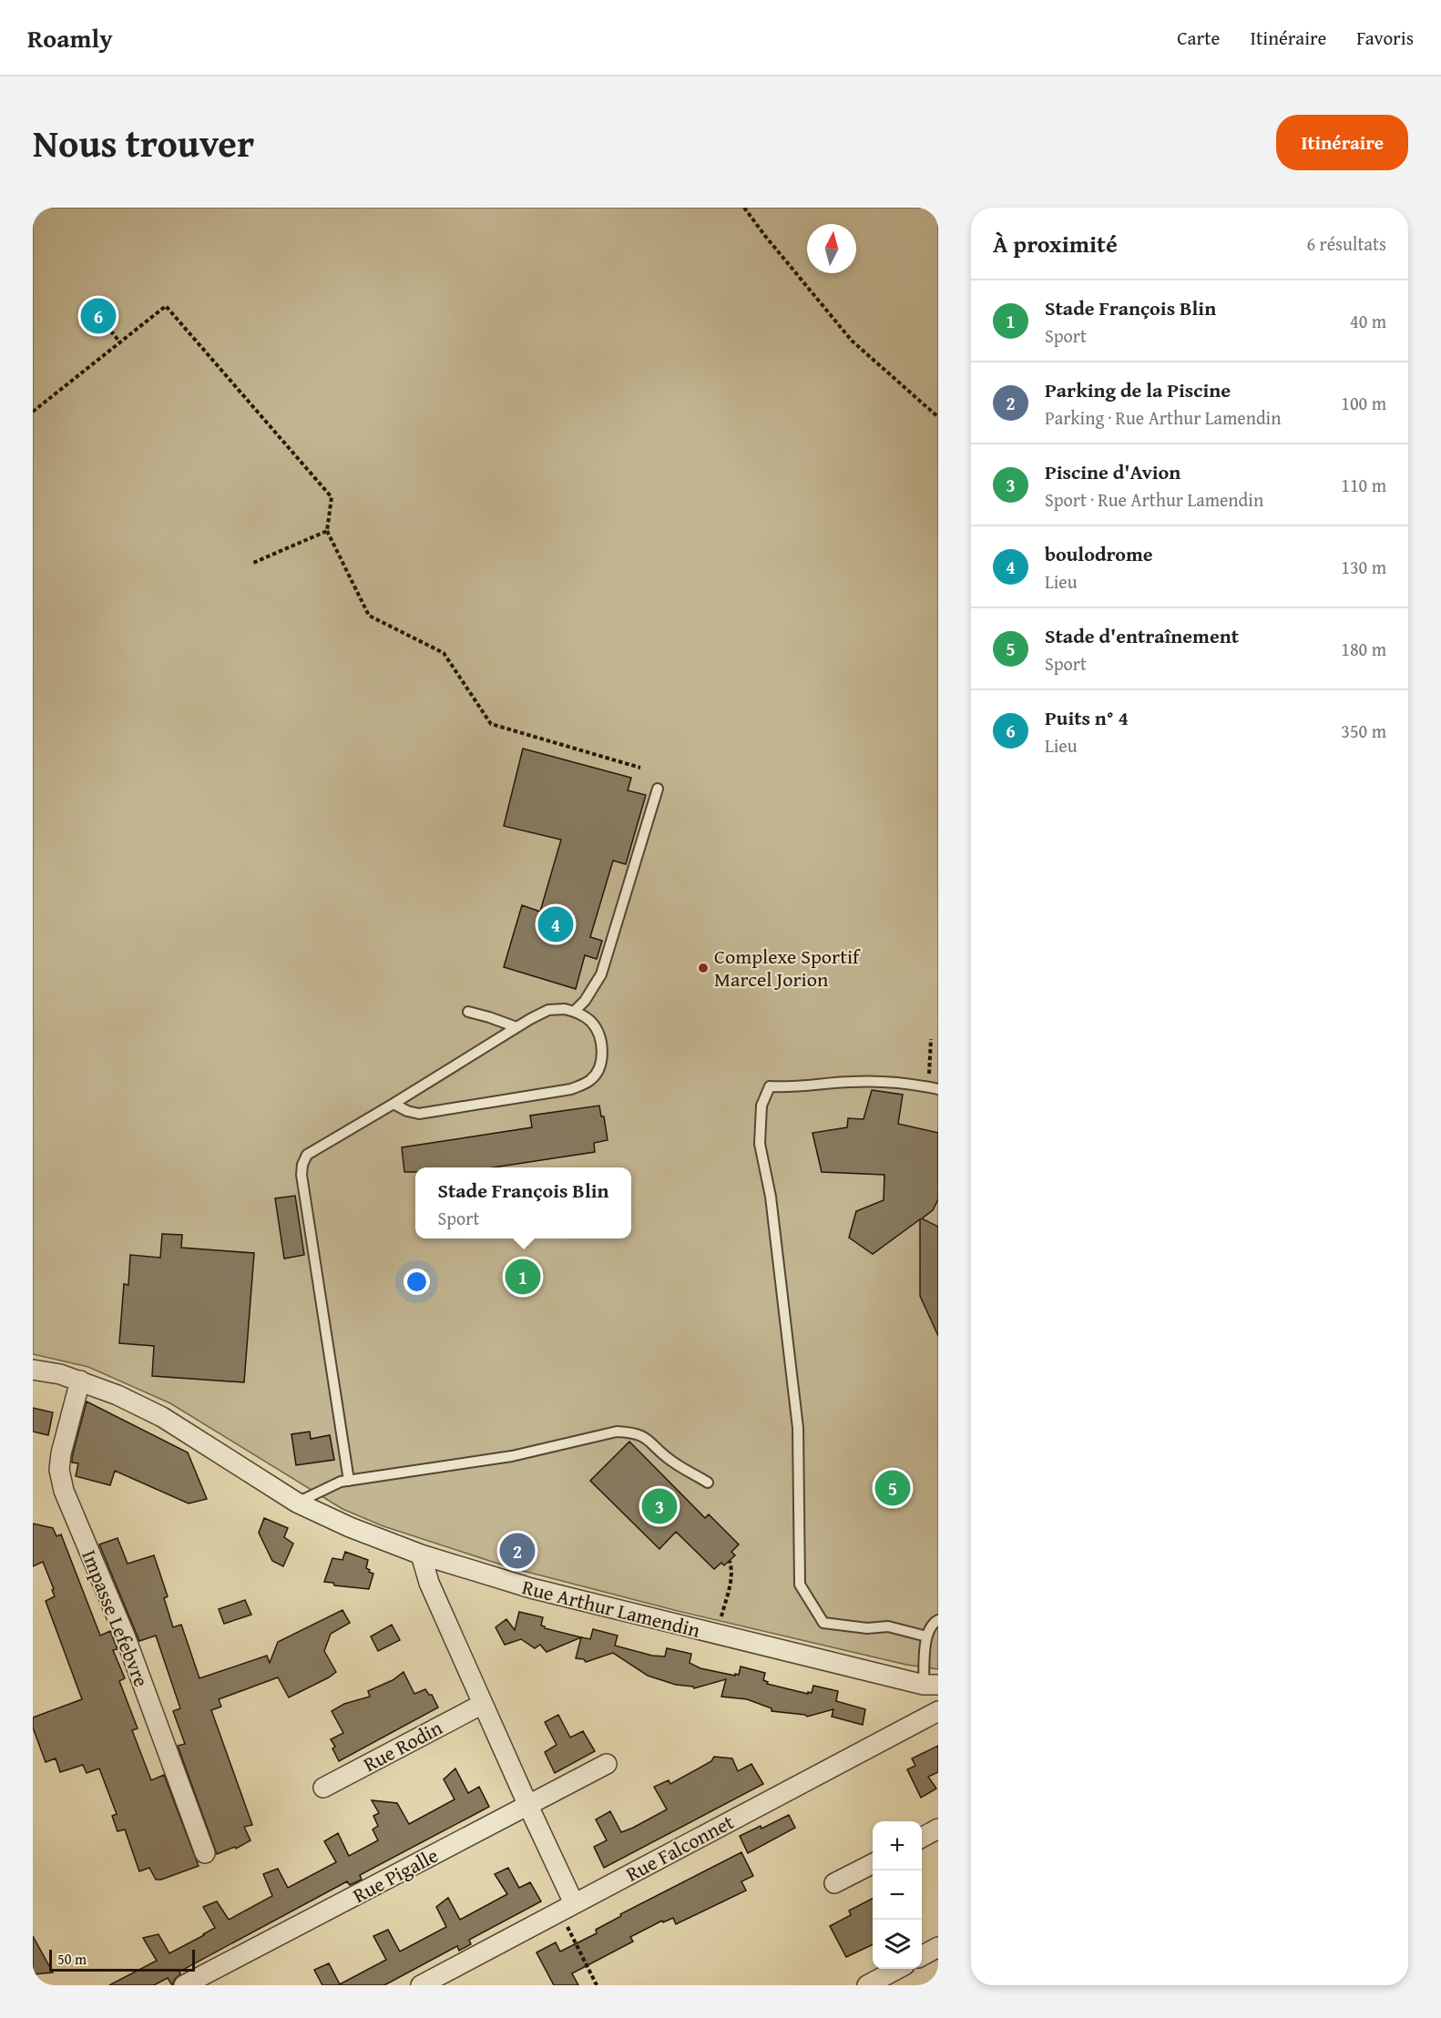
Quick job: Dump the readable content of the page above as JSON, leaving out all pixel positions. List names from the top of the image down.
{
  "streets": {
    "street": [
      "Rue Arthur Lamendin",
      "Impasse Lefebvre",
      "Rue Rodin",
      "Rue Falconnet",
      "Rue Pigalle"
    ]
  },
  "crossings": [
    ["Rue Arthur Lamendin", "Impasse Lefebvre"]
  ],
  "places": ["Complexe Sportif Marcel Jorion"],
  "scale_bar": "50 m",
  "north": "top",
  "page": {
    "header": "Roamly",
    "nav": ["Carte", "Itinéraire", "Favoris"],
    "title": "Nous trouver",
    "buttons": "Itinéraire",
    "heading": ["À proximité", "6 résultats"],
    "list": [
      {
        "mark": "1",
        "name": "Stade François Blin",
        "note": "Sport",
        "value": "40 m"
      },
      {
        "mark": "2",
        "name": "Parking de la Piscine",
        "note": "Parking · Rue Arthur Lamendin",
        "value": "100 m"
      },
      {
        "mark": "3",
        "name": "Piscine d'Avion",
        "note": "Sport · Rue Arthur Lamendin",
        "value": "110 m"
      },
      {
        "mark": "4",
        "name": "boulodrome",
        "note": "Lieu",
        "value": "130 m"
      },
      {
        "mark": "5",
        "name": "Stade d'entraînement",
        "note": "Sport",
        "value": "180 m"
      },
      {
        "mark": "6",
        "name": "Puits n° 4",
        "note": "Lieu",
        "value": "350 m"
      }
    ],
    "pins": [
      "6",
      "4",
      "1",
      "5",
      "3",
      "2"
    ],
    "popup": ["Stade François Blin", "Sport"],
    "map_buttons": ["+", "−"],
    "scale": "50 m"
  }
}
